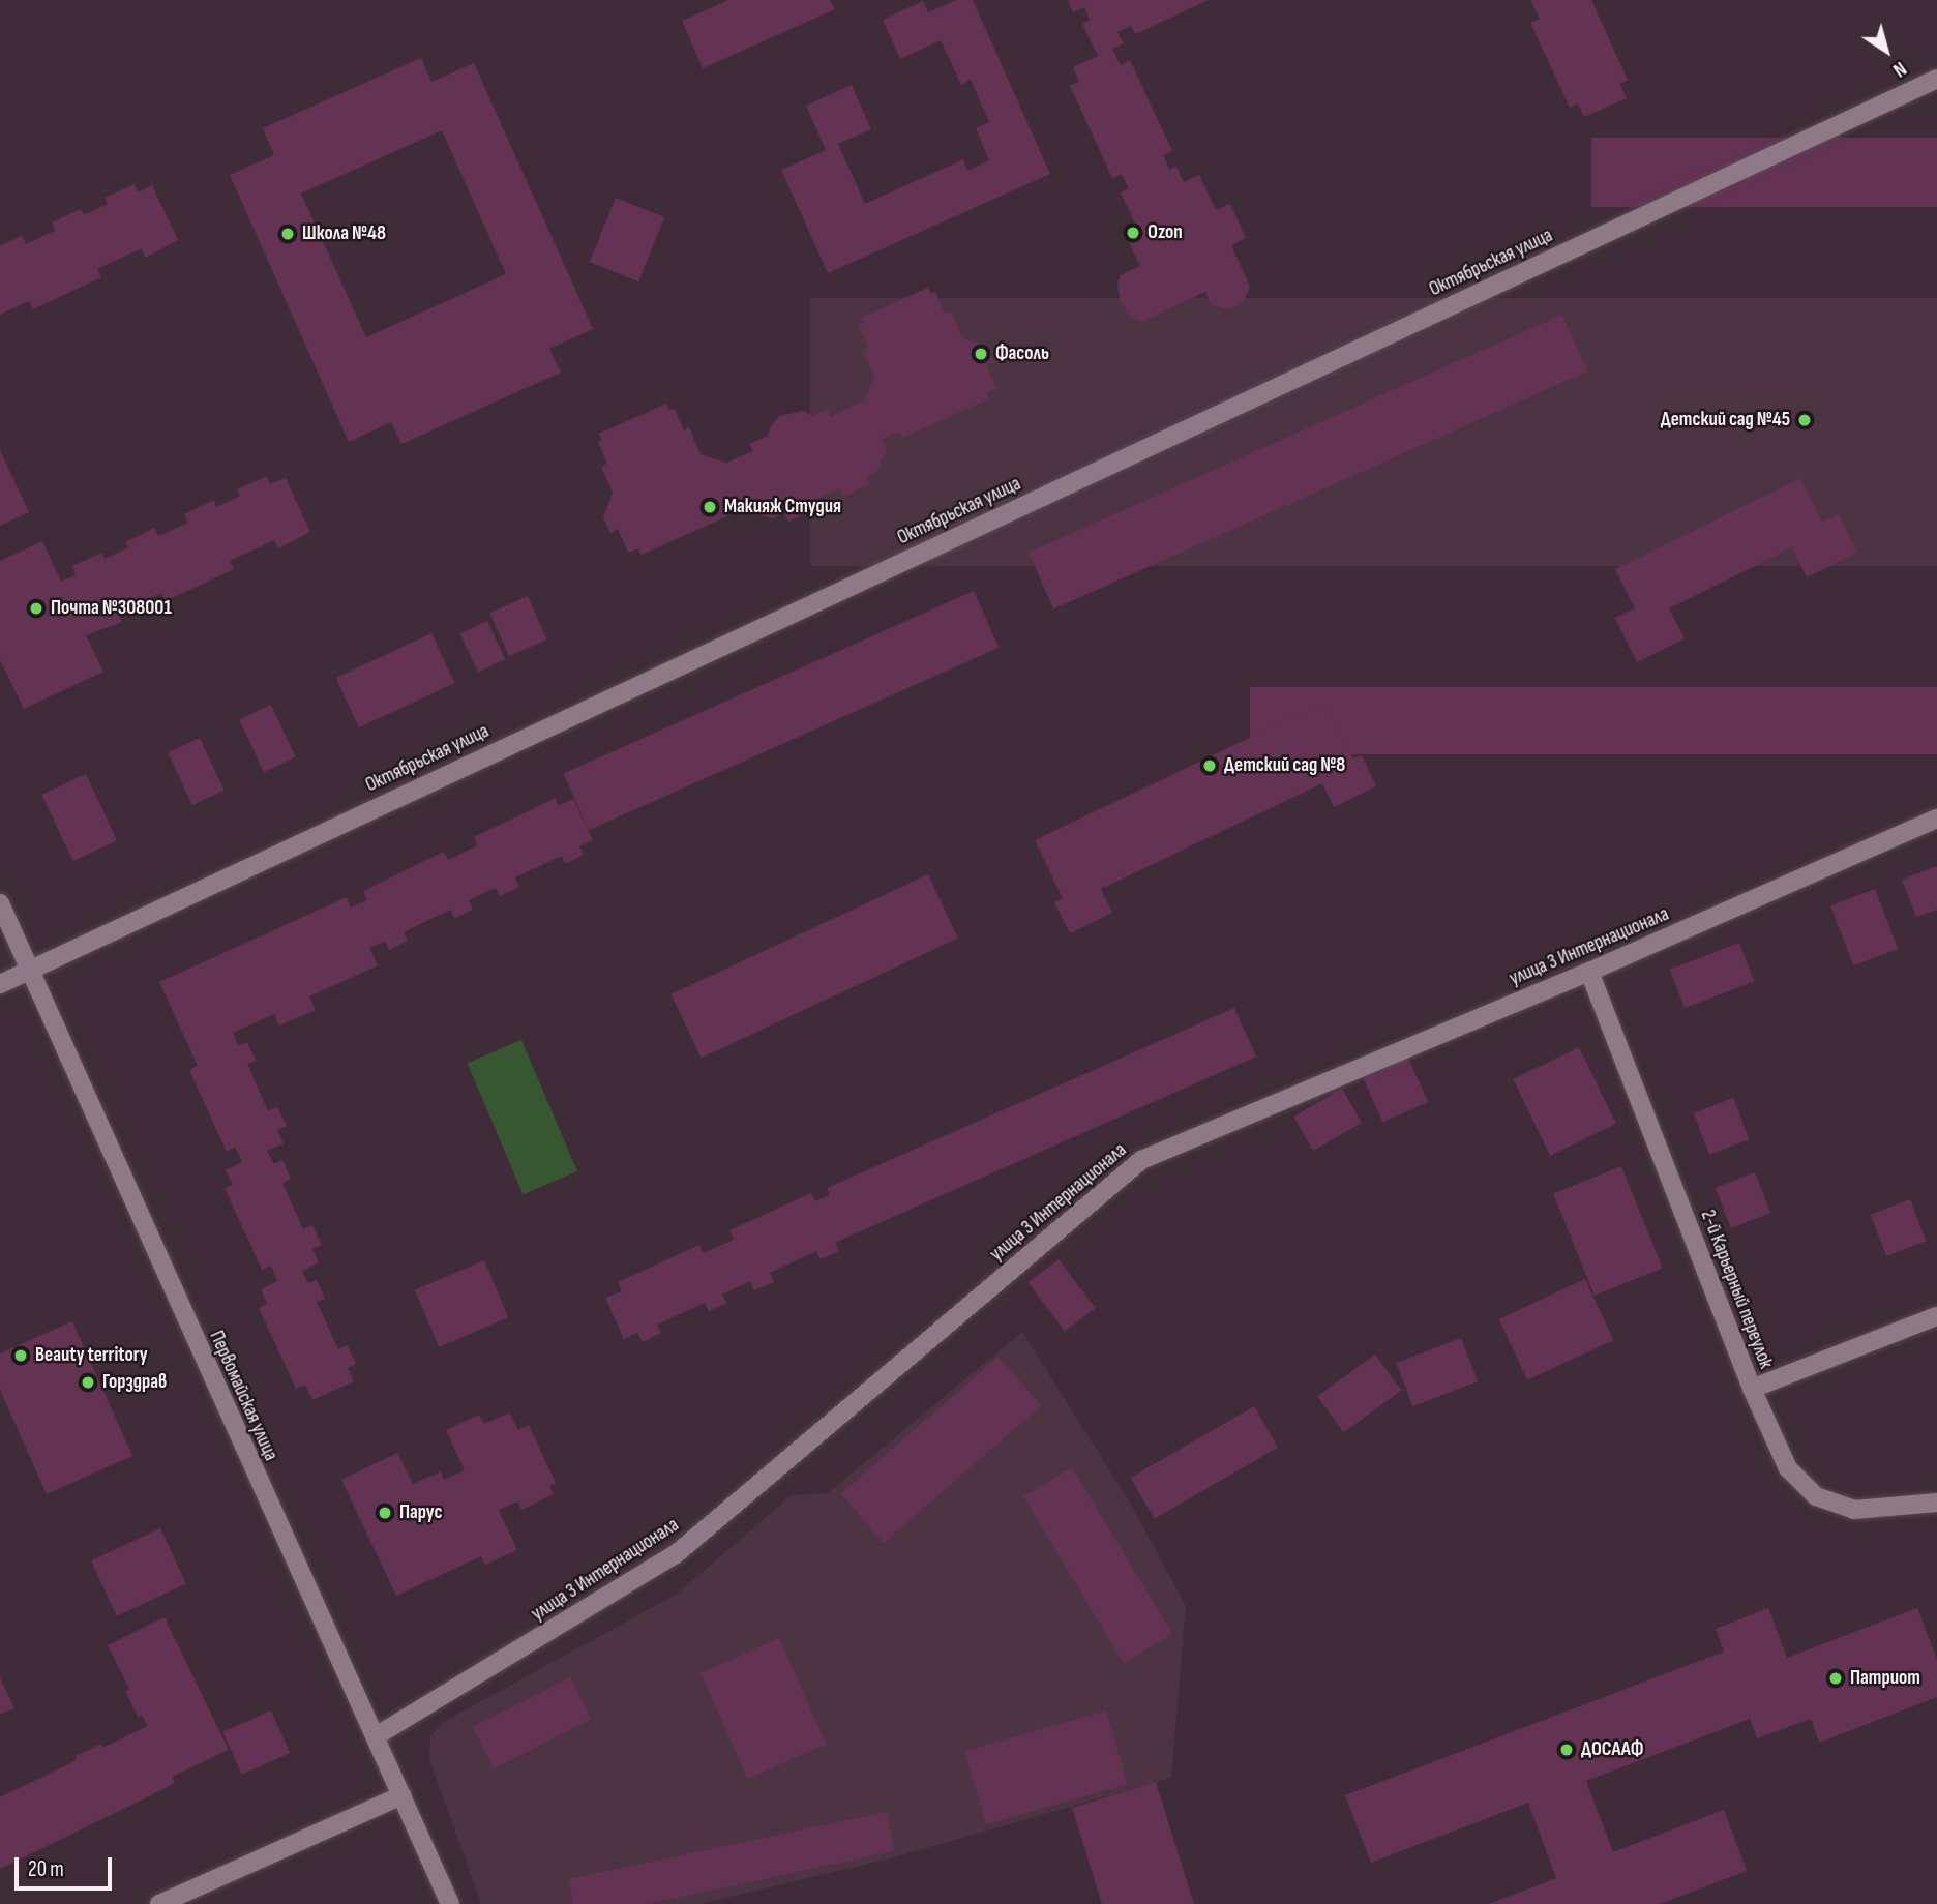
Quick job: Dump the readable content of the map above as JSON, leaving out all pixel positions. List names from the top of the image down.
{
  "streets": {
    "street": [
      "Октябрьская улица",
      "улица 3 Интернационала",
      "2-й Карьерный переулок",
      "Первомайская улица"
    ]
  },
  "crossings": [
    ["Октябрьская улица", "Первомайская улица"],
    ["улица 3 Интернационала", "2-й Карьерный переулок"],
    ["улица 3 Интернационала", "Первомайская улица"]
  ],
  "places": [
    "Ozon",
    "Школа №48",
    "Фасоль",
    "Детский сад №45",
    "Макияж Студия",
    "Почта №308001",
    "Детский сад №8",
    "Beauty territory",
    "Горздрав",
    "Парус",
    "Патриот",
    "ДОСААФ"
  ],
  "scale_bar": "20 m",
  "north": "bottom right"
}
